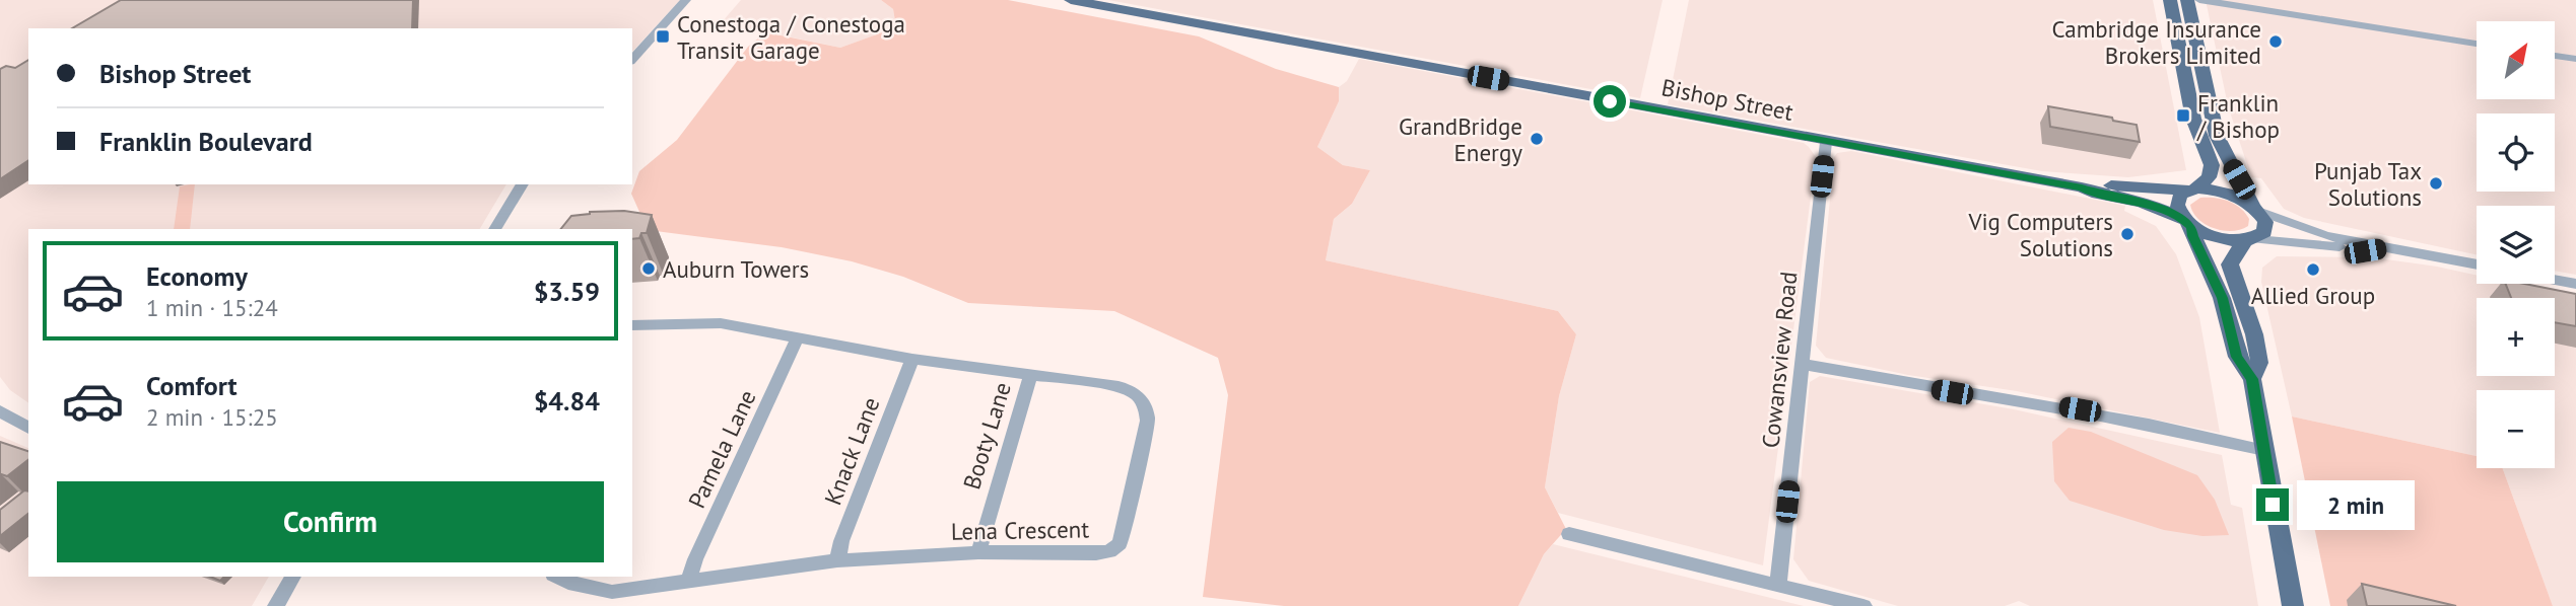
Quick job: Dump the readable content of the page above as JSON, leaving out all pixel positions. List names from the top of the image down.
{
  "streets": {
    "main road": ["Bishop Street"],
    "street": [
      "Cowansview Road",
      "Booty Lane",
      "Pamela Lane",
      "Knack Lane",
      "Lena Crescent"
    ]
  },
  "crossings": [
    ["Bishop Street", "Cowansview Road"],
    ["Booty Lane", "Lena Crescent"],
    ["Pamela Lane", "Lena Crescent"],
    ["Knack Lane", "Lena Crescent"]
  ],
  "places": {
    "transit": ["Conestoga / Conestoga Transit Garage", "Franklin / Bishop"],
    "other": [
      "Cambridge Insurance Brokers Limited",
      "GrandBridge Energy",
      "Punjab Tax Solutions",
      "Vig Computers Solutions",
      "Auburn Towers",
      "Allied Group"
    ]
  },
  "north": "top right",
  "page": {
    "map_buttons": ["+", "−"],
    "banner": ["Bishop Street", "Franklin Boulevard"],
    "list": [
      {
        "name": "Economy",
        "note": "1 min · 15:24",
        "value": "$3.59"
      },
      {
        "name": "Comfort",
        "note": "2 min · 15:25",
        "value": "$4.84"
      }
    ],
    "buttons": "Confirm",
    "bubble": "2 min"
  }
}
